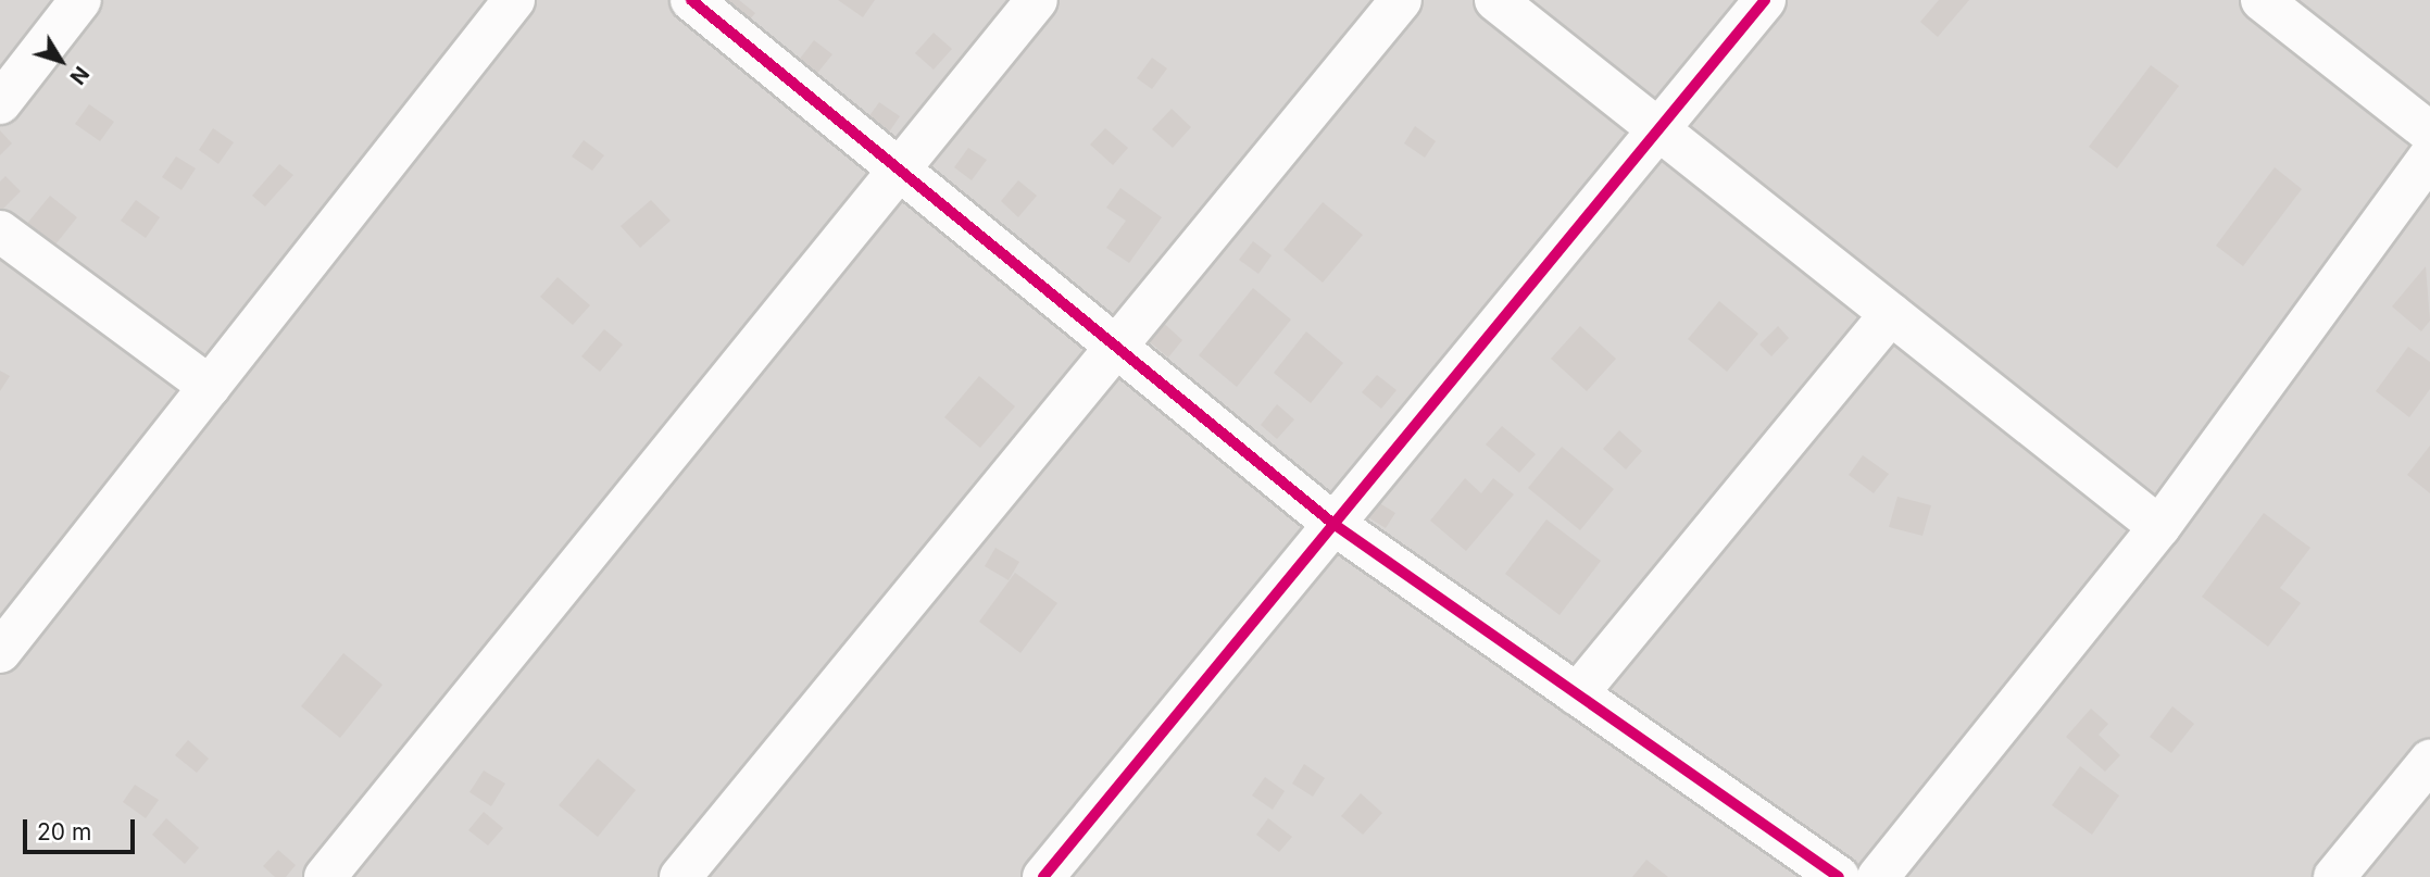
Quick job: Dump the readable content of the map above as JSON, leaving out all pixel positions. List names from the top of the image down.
{
  "scale_bar": "20 m",
  "north": "bottom right"
}
